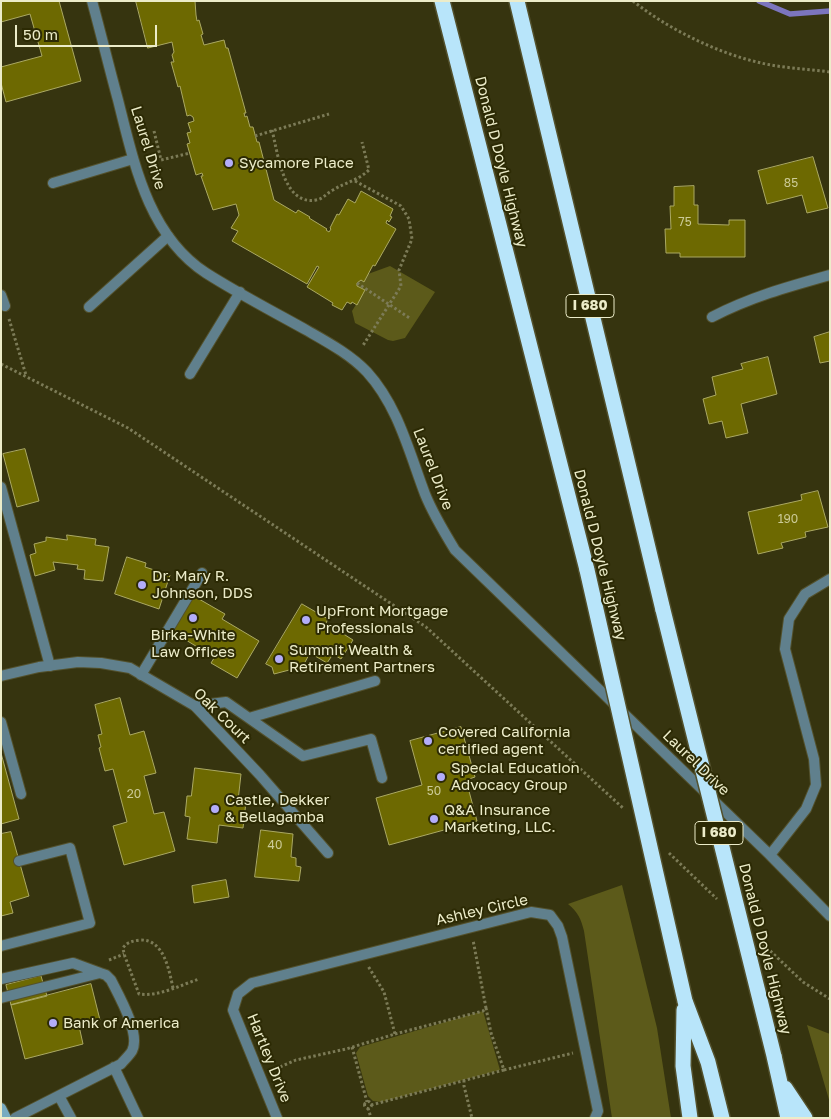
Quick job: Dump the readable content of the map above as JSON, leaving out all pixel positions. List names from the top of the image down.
{
  "streets": {
    "highway": ["Donald D Doyle Highway", "I 680"],
    "street": [
      "Laurel Drive",
      "Oak Court",
      "Ashley Circle",
      "Hartley Drive"
    ]
  },
  "crossings": [
    ["Ashley Circle", "Hartley Drive"]
  ],
  "places": [
    "Sycamore Place",
    "Dr. Mary R. Johnson, DDS",
    "Birka-White Law Offices",
    "UpFront Mortgage Professionals",
    "Summit Wealth & Retirement Partners",
    "Covered California certified agent",
    "Special Education Advocacy Group",
    "Castle, Dekker & Bellagamba",
    "Q&A Insurance Marketing, LLC.",
    "Bank of America"
  ],
  "house_numbers": [
    "85",
    "75",
    "190",
    "50",
    "20",
    "40"
  ],
  "scale_bar": "50 m"
}
